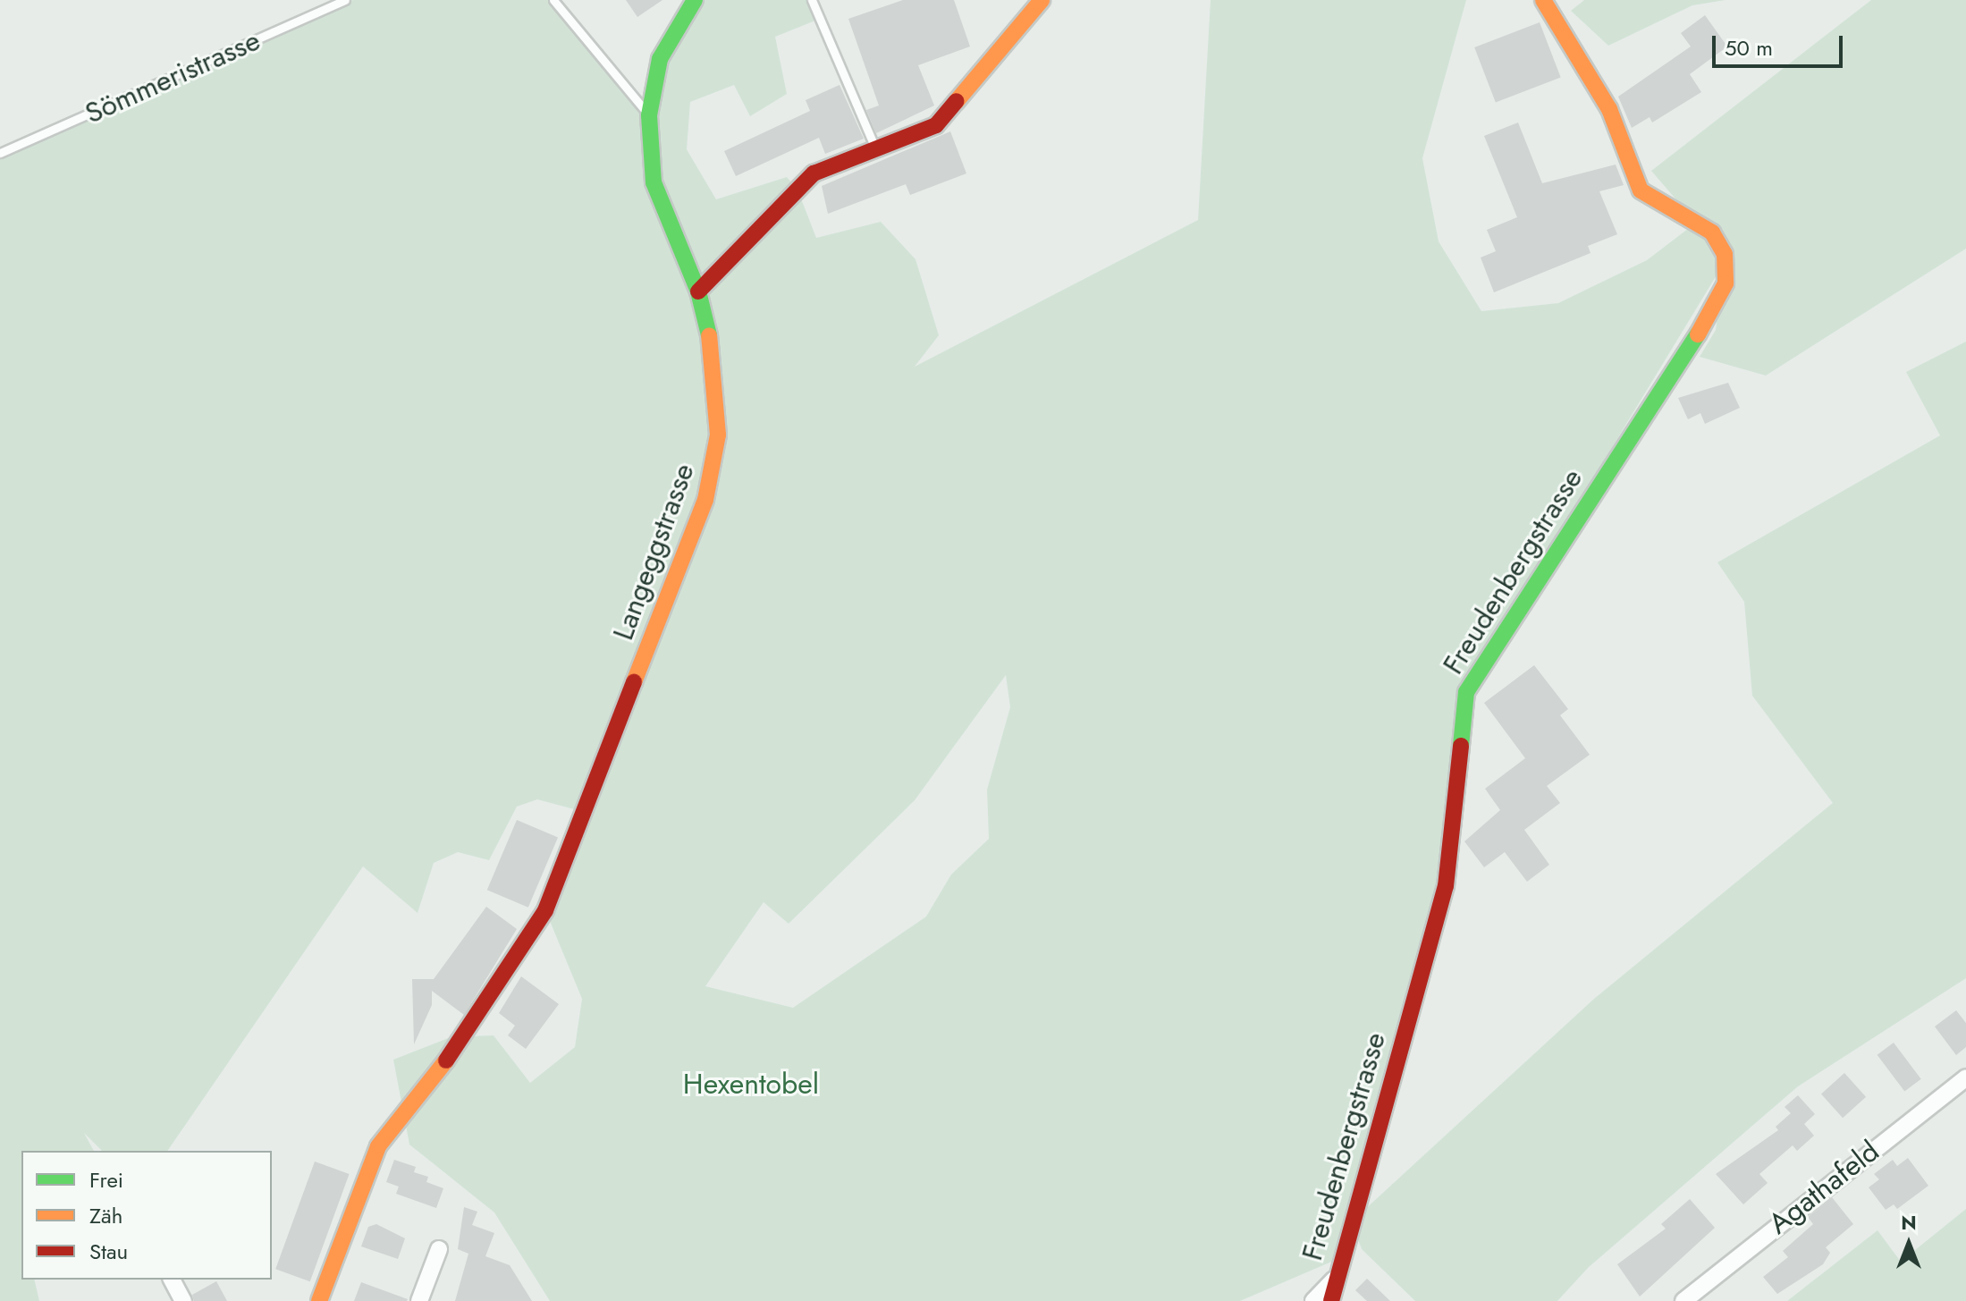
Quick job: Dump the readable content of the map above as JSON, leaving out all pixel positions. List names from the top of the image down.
{
  "streets": {
    "street": ["Langeggstrasse", "Freudenbergstrasse", "Agathafeld"],
    "lane": ["Sömmeristrasse"]
  },
  "parks": ["Hexentobel"],
  "legend": ["Frei", "Zäh", "Stau"],
  "scale_bar": "50 m",
  "north": "top"
}
